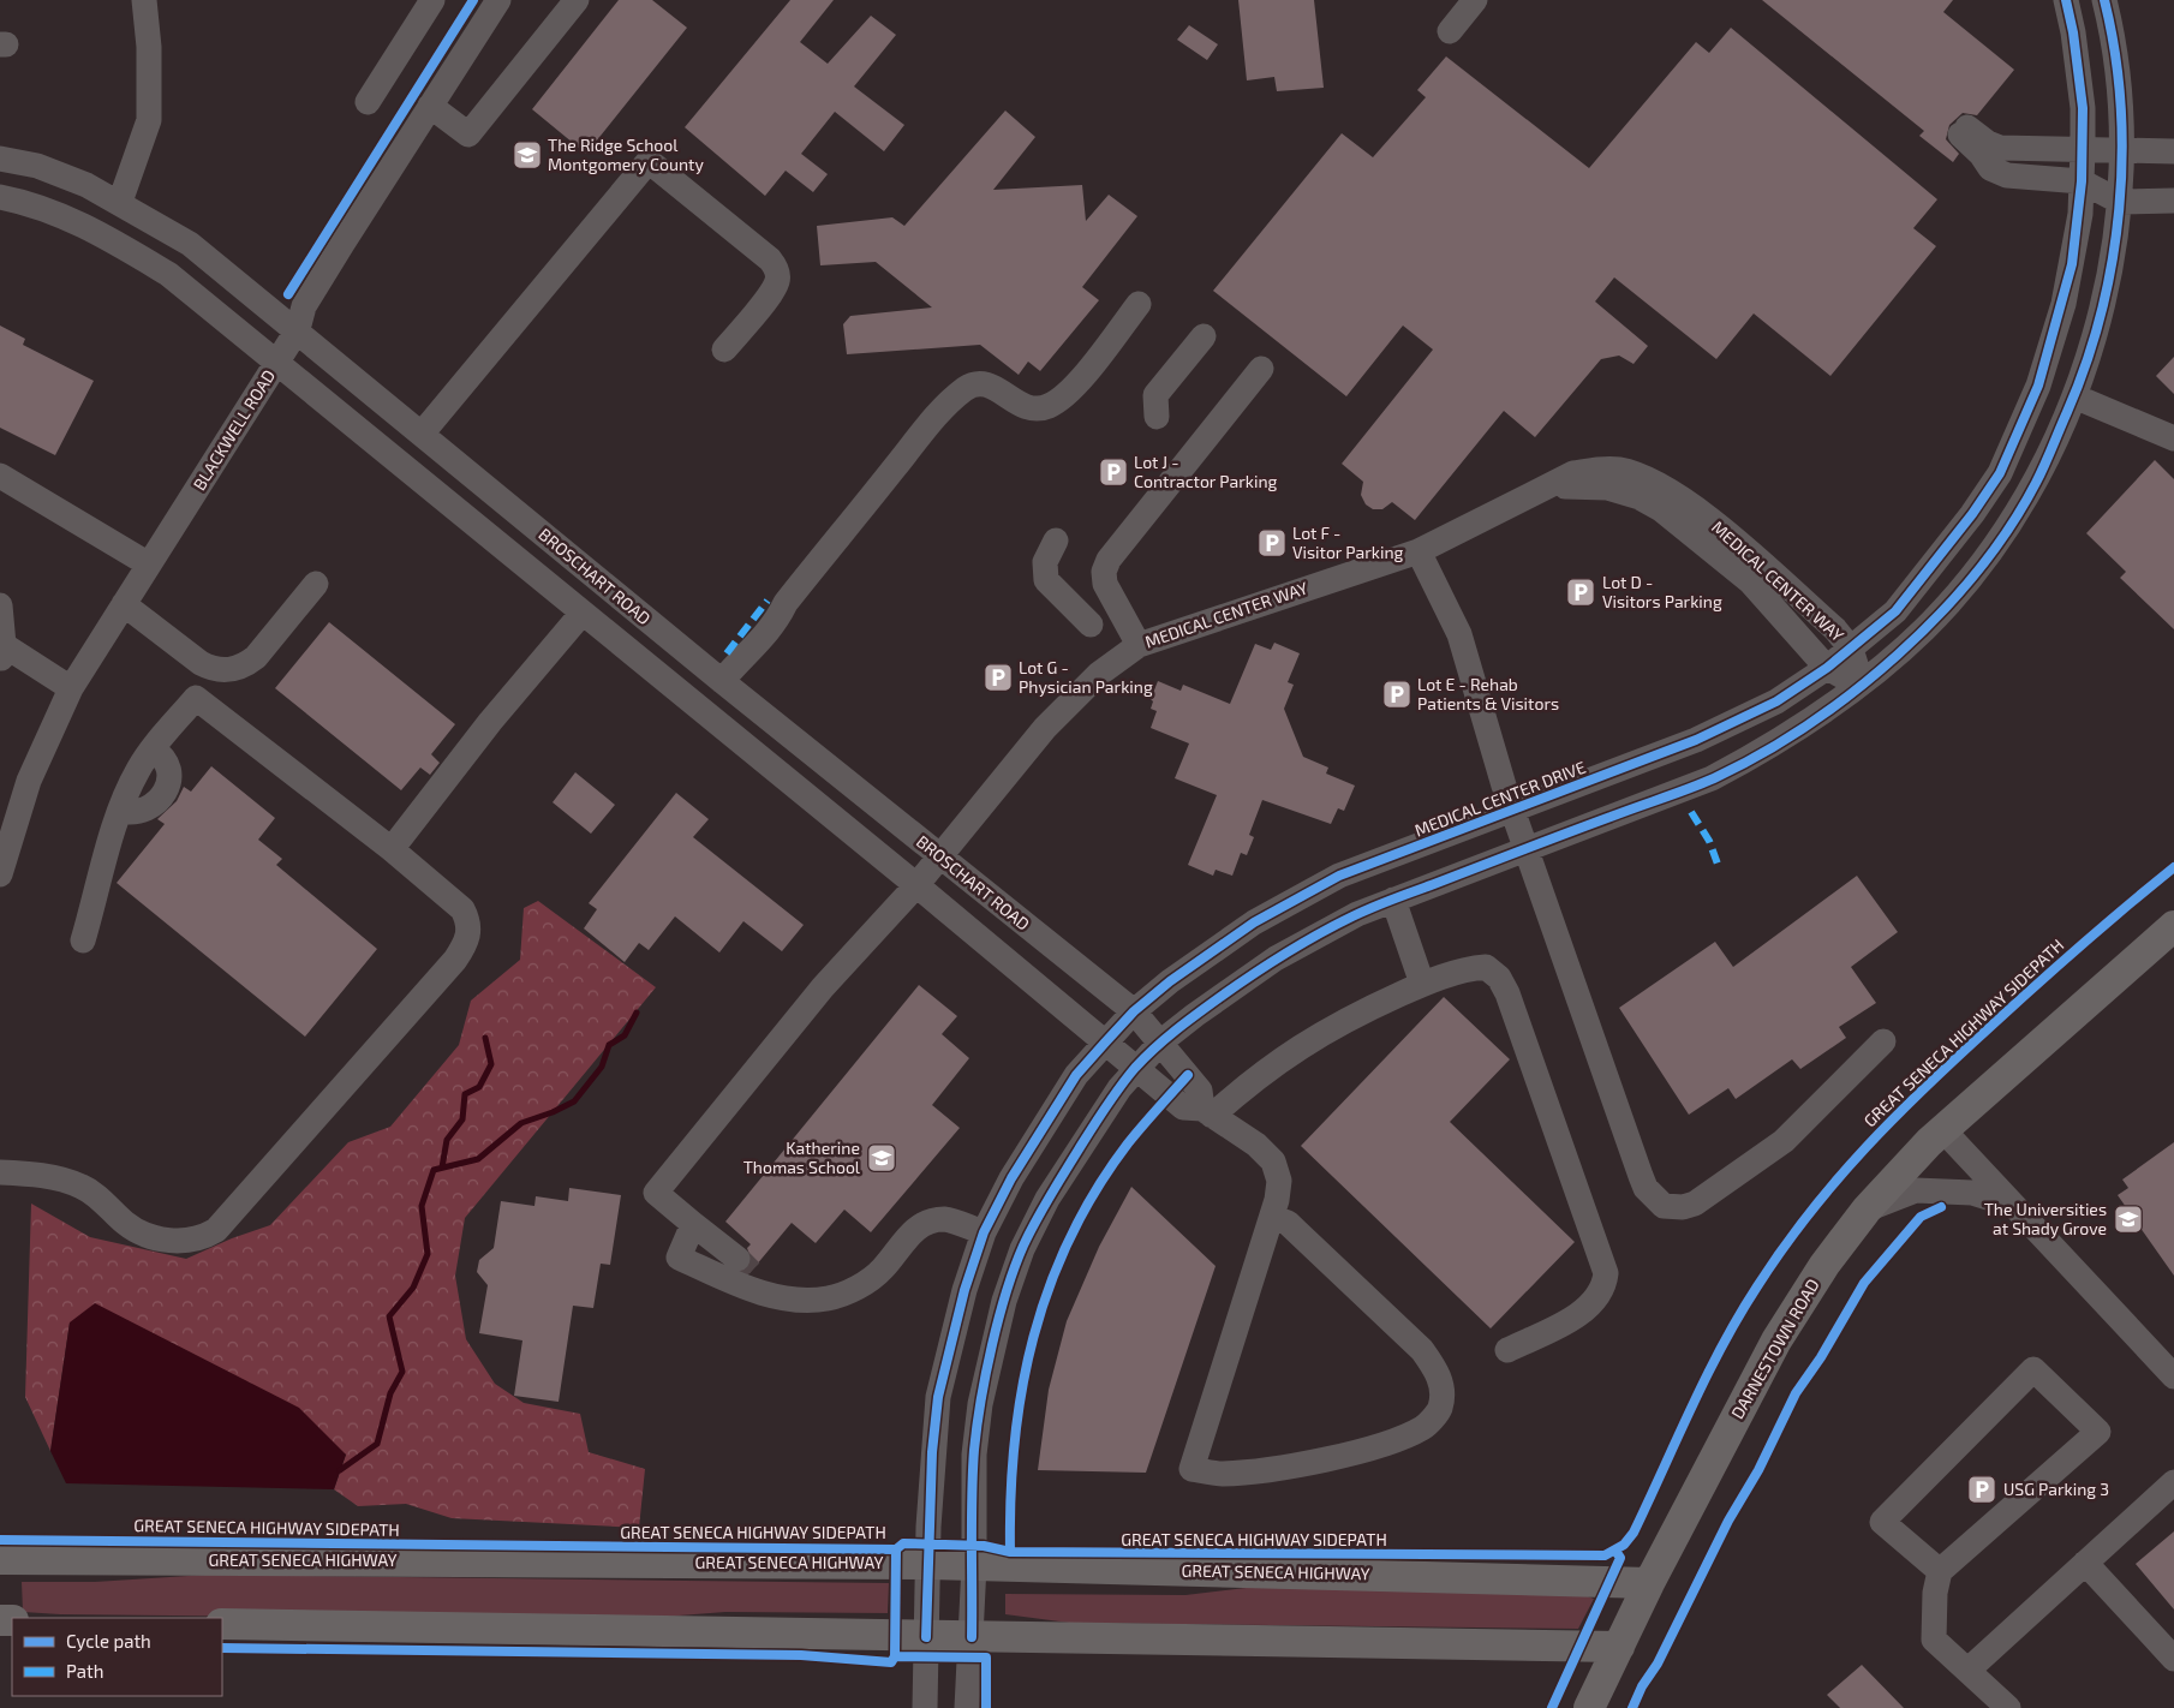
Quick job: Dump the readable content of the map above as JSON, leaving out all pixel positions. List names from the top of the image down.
{
  "streets": {
    "main road": ["DARNESTOWN ROAD", "GREAT SENECA HIGHWAY"],
    "street": [
      "BLACKWELL ROAD",
      "BROSCHART ROAD",
      "MEDICAL CENTER WAY",
      "MEDICAL CENTER DRIVE"
    ],
    "cycle path": ["GREAT SENECA HIGHWAY SIDEPATH"]
  },
  "crossings": [
    ["BLACKWELL ROAD", "BROSCHART ROAD"],
    ["BROSCHART ROAD", "MEDICAL CENTER WAY"],
    ["BROSCHART ROAD", "MEDICAL CENTER DRIVE"],
    ["MEDICAL CENTER WAY", "MEDICAL CENTER DRIVE"],
    ["MEDICAL CENTER DRIVE", "GREAT SENECA HIGHWAY"],
    ["DARNESTOWN ROAD", "GREAT SENECA HIGHWAY"]
  ],
  "places": {
    "school or university": ["The Ridge School Montgomery County", "Katherine Thomas School", "The Universities at Shady Grove"],
    "parking": [
      "Lot J - Contractor Parking",
      "Lot F - Visitor Parking",
      "Lot D - Visitors Parking",
      "Lot G - Physician Parking",
      "Lot E - Rehab Patients & Visitors",
      "USG Parking 3"
    ]
  },
  "legend": ["Cycle path", "Path"]
}
